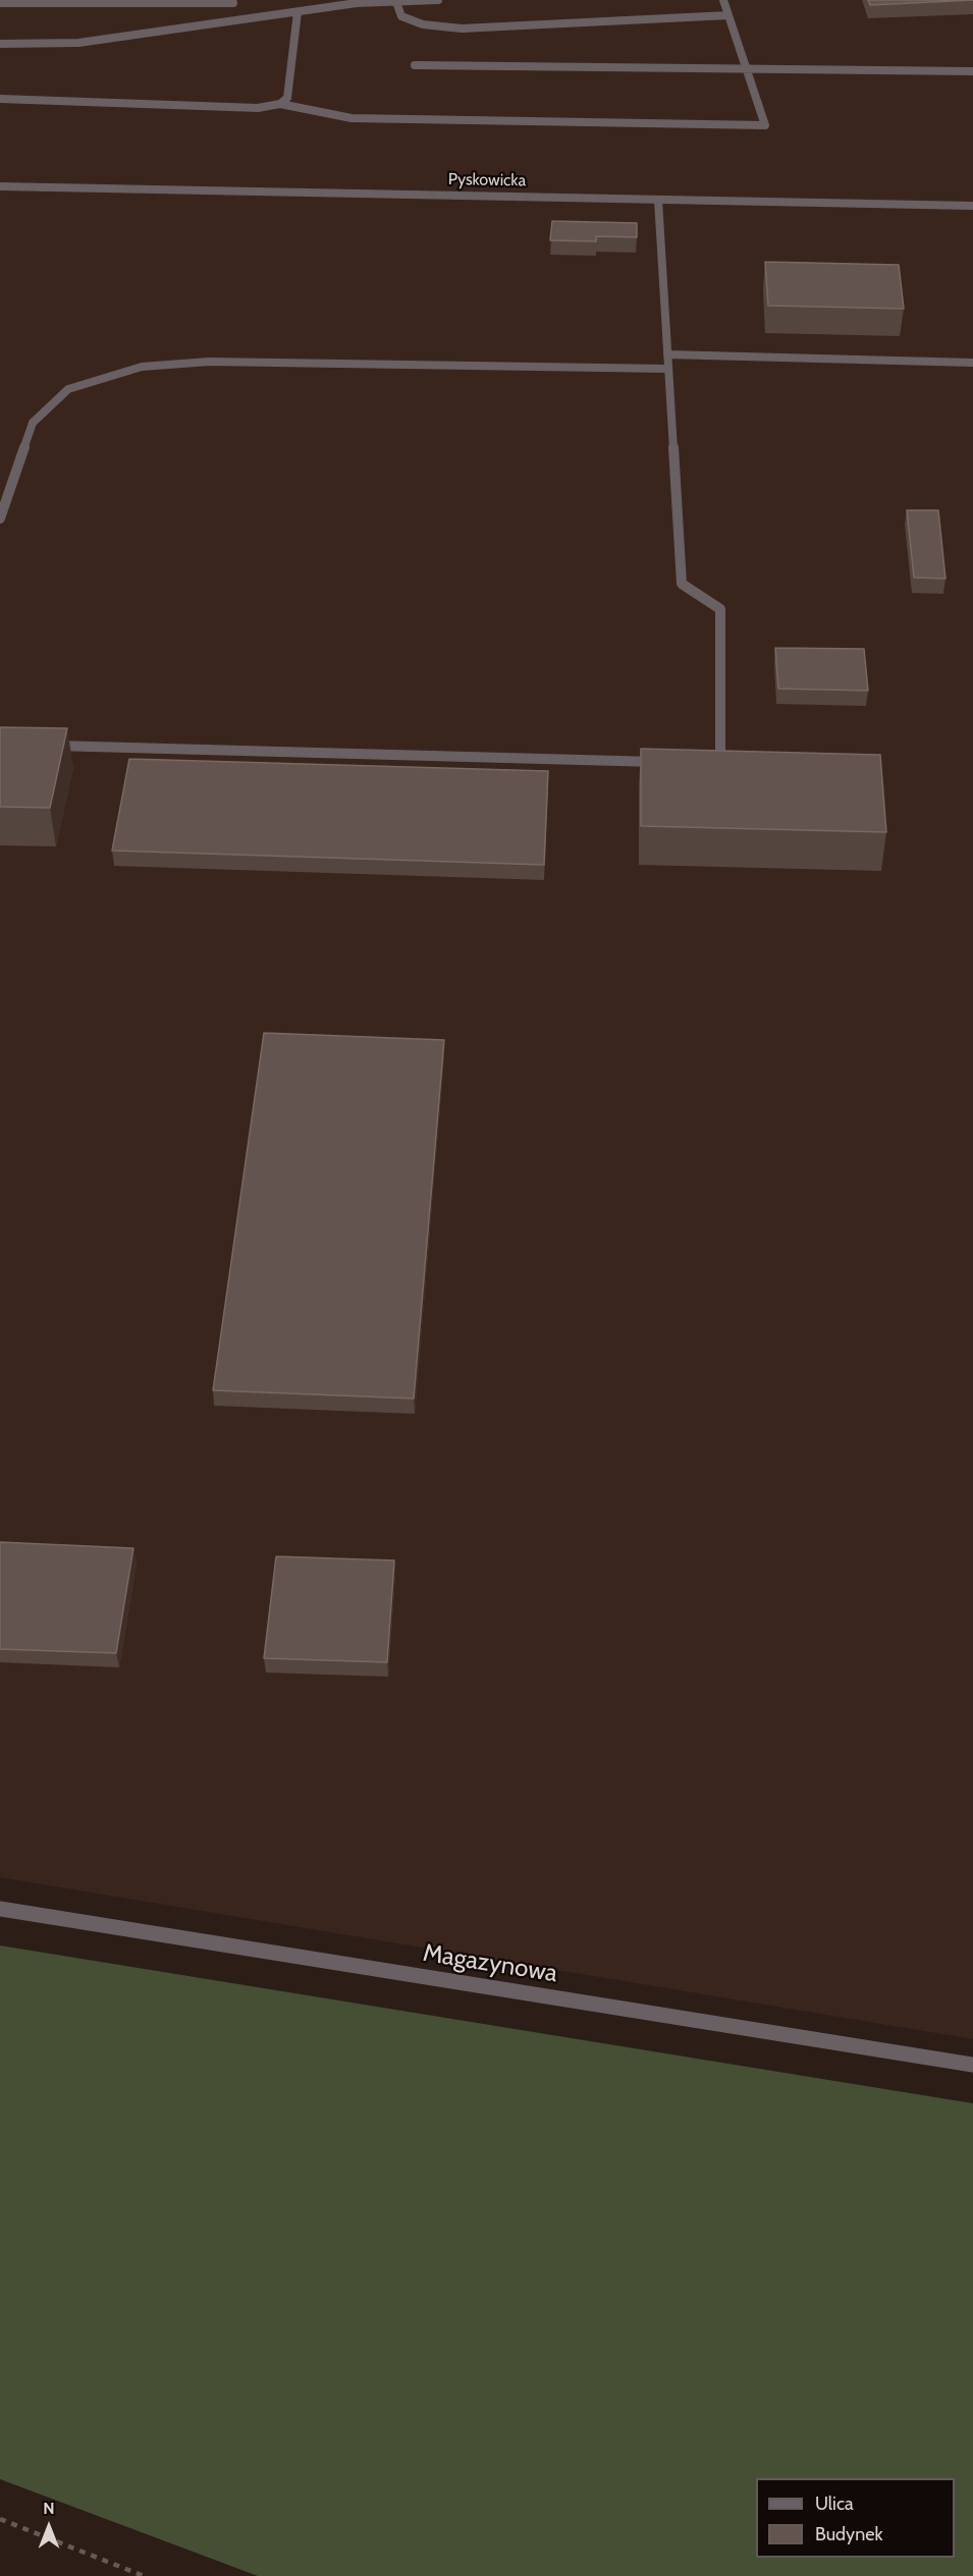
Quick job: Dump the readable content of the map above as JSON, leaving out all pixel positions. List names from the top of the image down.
{
  "streets": {
    "street": ["Pyskowicka", "Magazynowa"]
  },
  "legend": ["Ulica", "Budynek"],
  "north": "top"
}
